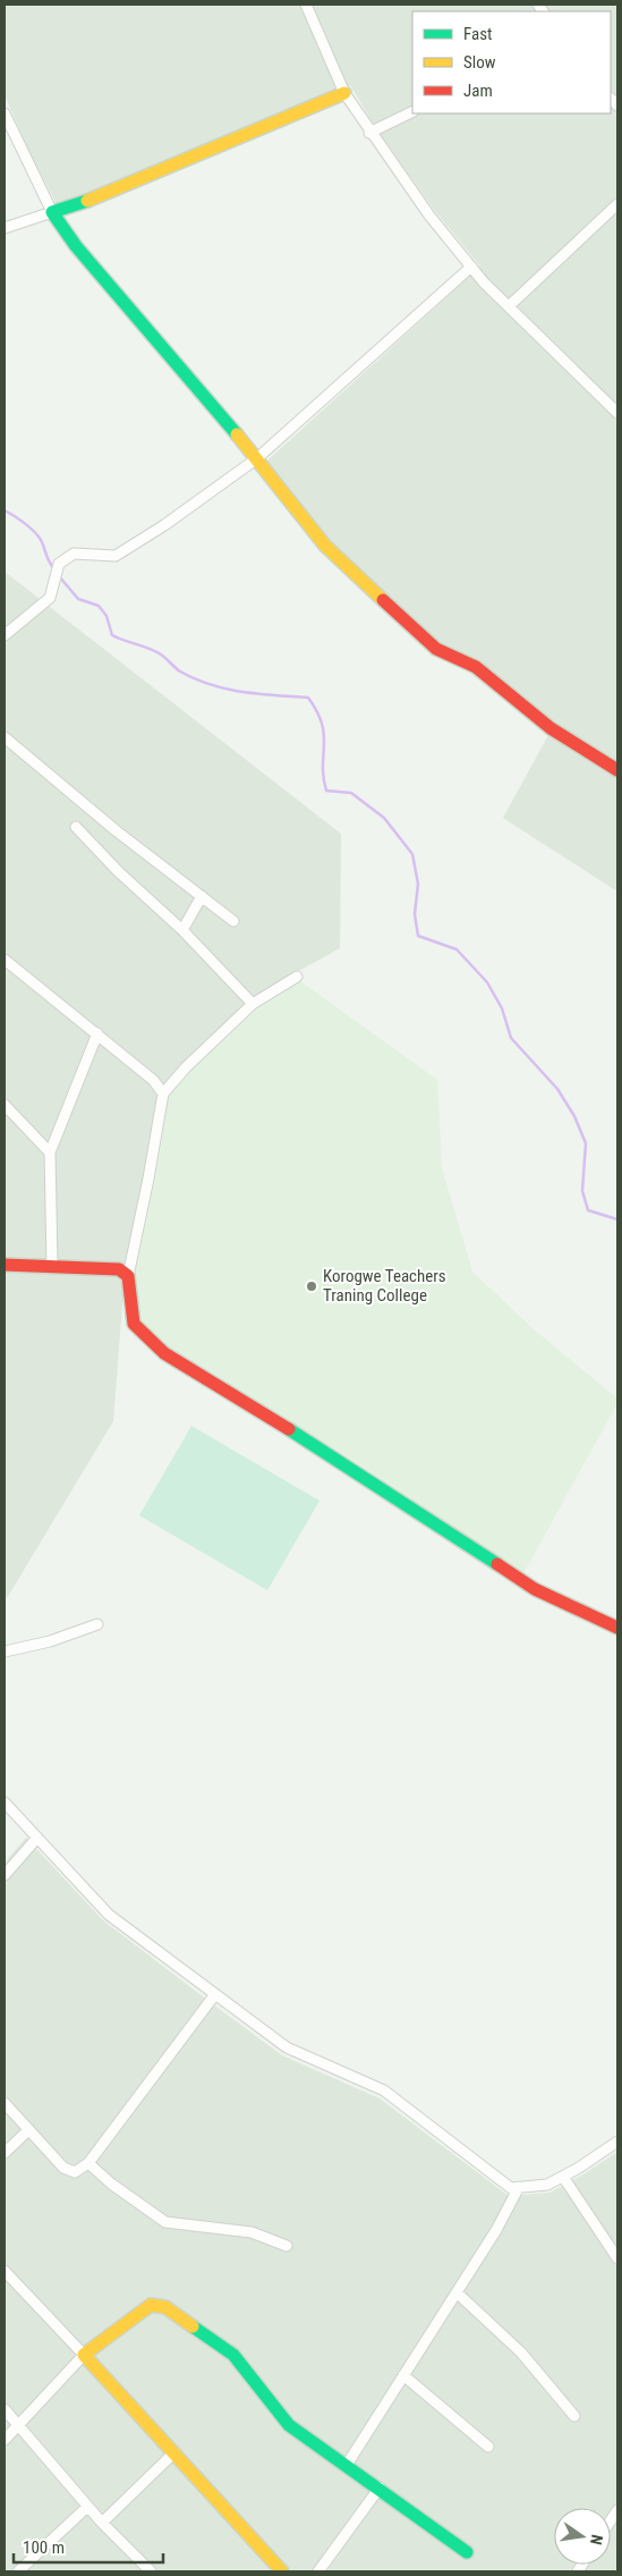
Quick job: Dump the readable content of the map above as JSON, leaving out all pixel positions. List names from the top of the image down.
{
  "places": ["Korogwe Teachers Traning College"],
  "legend": ["Fast", "Slow", "Jam"],
  "scale_bar": "100 m",
  "north": "right"
}
